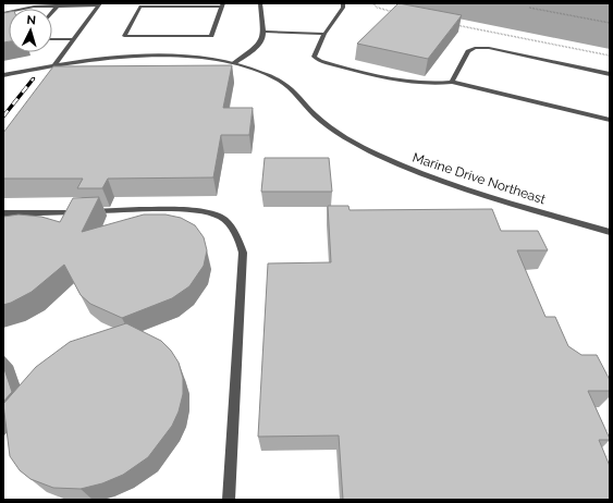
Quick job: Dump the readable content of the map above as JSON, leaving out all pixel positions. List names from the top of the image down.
{
  "streets": {
    "street": ["Marine Drive Northeast"]
  },
  "north": "top"
}
